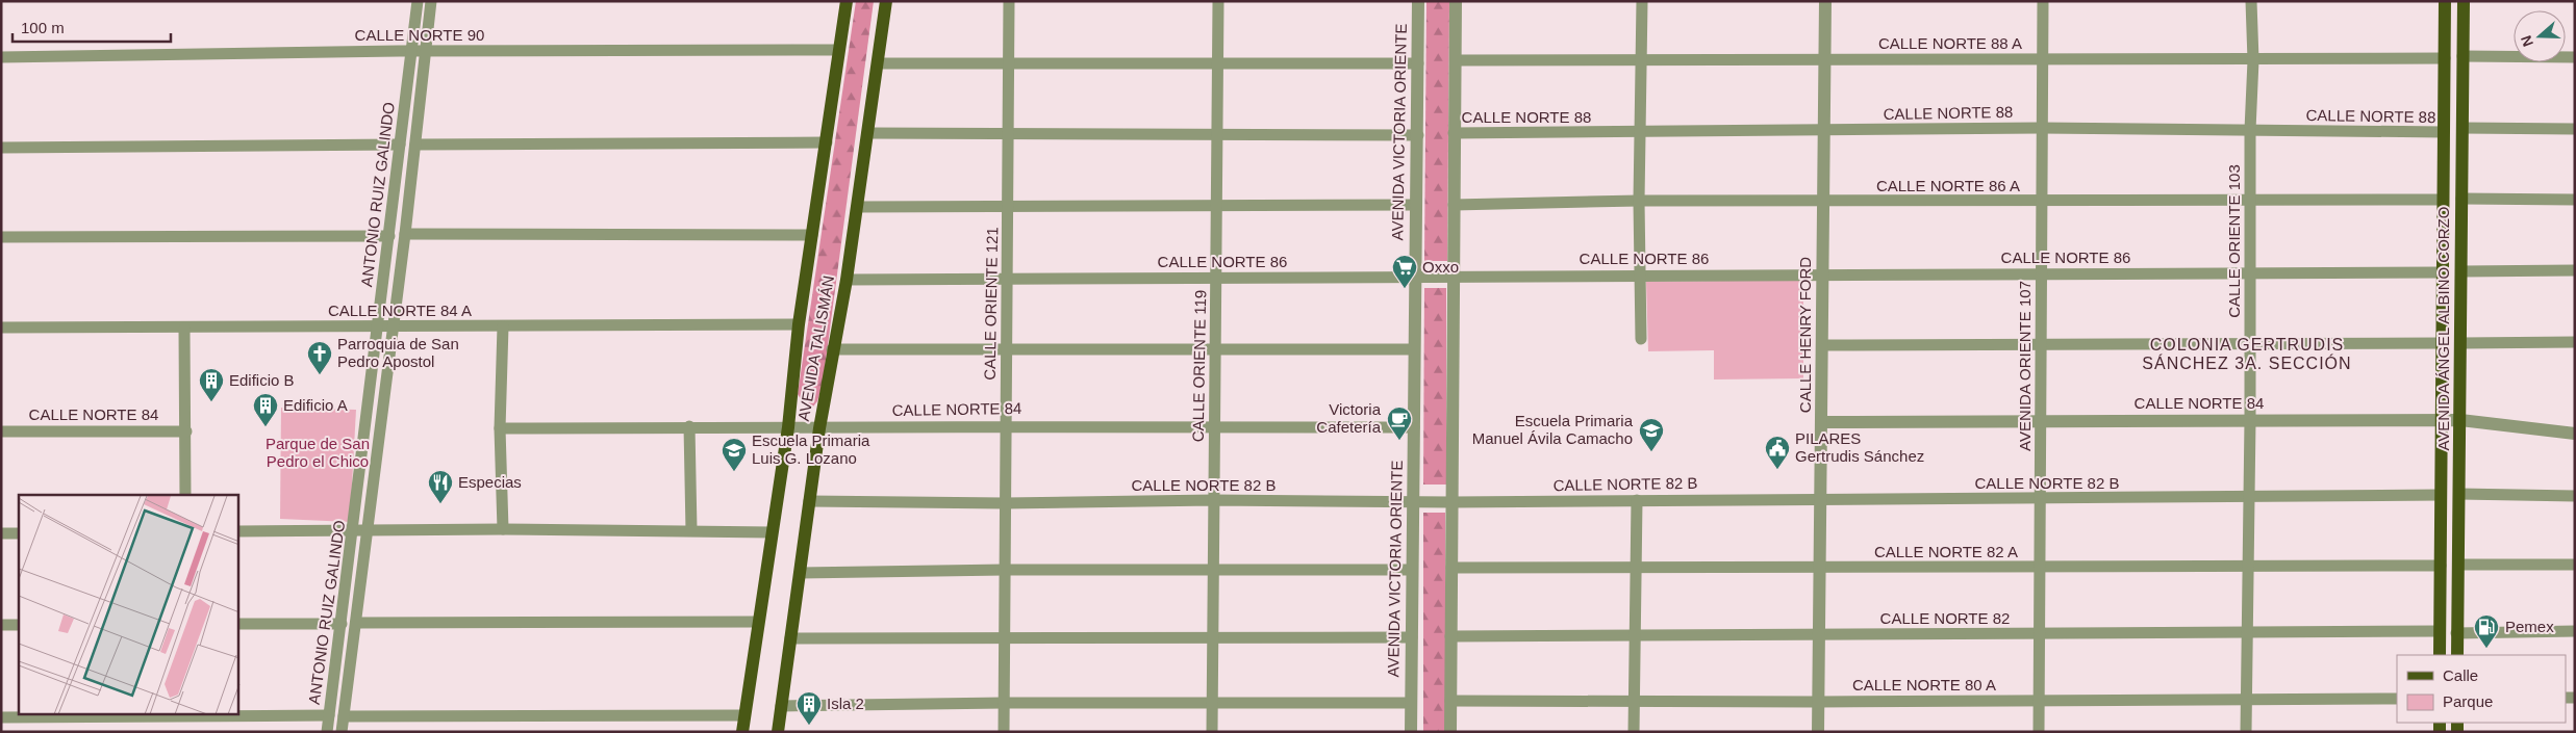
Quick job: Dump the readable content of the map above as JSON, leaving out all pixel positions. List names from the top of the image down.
{
  "streets": {
    "main road": ["AVENIDA ÁNGEL ALBINO CORZO", "AVENIDA TALISMÁN"],
    "street": [
      "CALLE NORTE 90",
      "CALLE NORTE 88 A",
      "CALLE NORTE 88",
      "AVENIDA VICTORIA ORIENTE",
      "CALLE NORTE 86 A",
      "ANTONIO RUIZ GALINDO",
      "CALLE ORIENTE 103",
      "CALLE NORTE 86",
      "CALLE ORIENTE 121",
      "CALLE NORTE 84 A",
      "CALLE HENRY FORD",
      "CALLE ORIENTE 119",
      "AVENIDA ORIENTE 107",
      "CALLE NORTE 84",
      "CALLE NORTE 82 B",
      "CALLE NORTE 82 A",
      "CALLE NORTE 82",
      "CALLE NORTE 80 A"
    ]
  },
  "crossings": [
    ["CALLE NORTE 90", "ANTONIO RUIZ GALINDO"],
    ["CALLE NORTE 90", "AVENIDA TALISMÁN"],
    ["CALLE NORTE 88 A", "CALLE ORIENTE 103"],
    ["CALLE NORTE 88 A", "AVENIDA ÁNGEL ALBINO CORZO"],
    ["CALLE NORTE 88 A", "CALLE HENRY FORD"],
    ["CALLE NORTE 88 A", "AVENIDA ORIENTE 107"],
    ["CALLE NORTE 88", "CALLE ORIENTE 103"],
    ["CALLE NORTE 88", "AVENIDA ÁNGEL ALBINO CORZO"],
    ["CALLE NORTE 88", "CALLE HENRY FORD"],
    ["CALLE NORTE 88", "AVENIDA ORIENTE 107"],
    ["AVENIDA VICTORIA ORIENTE", "CALLE NORTE 86"],
    ["AVENIDA VICTORIA ORIENTE", "CALLE NORTE 84"],
    ["AVENIDA VICTORIA ORIENTE", "CALLE NORTE 82 B"],
    ["CALLE NORTE 86 A", "CALLE ORIENTE 103"],
    ["CALLE NORTE 86 A", "AVENIDA ÁNGEL ALBINO CORZO"],
    ["CALLE NORTE 86 A", "CALLE HENRY FORD"],
    ["CALLE NORTE 86 A", "AVENIDA ORIENTE 107"],
    ["ANTONIO RUIZ GALINDO", "CALLE NORTE 84 A"],
    ["CALLE ORIENTE 103", "CALLE NORTE 86"],
    ["CALLE ORIENTE 103", "CALLE NORTE 84"],
    ["CALLE ORIENTE 103", "CALLE NORTE 82 B"],
    ["CALLE ORIENTE 103", "CALLE NORTE 82 A"],
    ["CALLE ORIENTE 103", "CALLE NORTE 82"],
    ["CALLE ORIENTE 103", "CALLE NORTE 80 A"],
    ["CALLE NORTE 86", "CALLE ORIENTE 121"],
    ["CALLE NORTE 86", "AVENIDA ÁNGEL ALBINO CORZO"],
    ["CALLE NORTE 86", "CALLE HENRY FORD"],
    ["CALLE NORTE 86", "AVENIDA TALISMÁN"],
    ["CALLE NORTE 86", "CALLE ORIENTE 119"],
    ["CALLE NORTE 86", "AVENIDA ORIENTE 107"],
    ["CALLE ORIENTE 121", "CALLE NORTE 84"],
    ["CALLE ORIENTE 121", "CALLE NORTE 82 B"],
    ["CALLE NORTE 84 A", "AVENIDA TALISMÁN"],
    ["AVENIDA ÁNGEL ALBINO CORZO", "CALLE NORTE 84"],
    ["AVENIDA ÁNGEL ALBINO CORZO", "CALLE NORTE 82 B"],
    ["AVENIDA ÁNGEL ALBINO CORZO", "CALLE NORTE 82 A"],
    ["AVENIDA ÁNGEL ALBINO CORZO", "CALLE NORTE 82"],
    ["CALLE HENRY FORD", "CALLE NORTE 84"],
    ["CALLE HENRY FORD", "CALLE NORTE 82 B"],
    ["CALLE HENRY FORD", "CALLE NORTE 82 A"],
    ["CALLE HENRY FORD", "CALLE NORTE 82"],
    ["CALLE HENRY FORD", "CALLE NORTE 80 A"],
    ["AVENIDA TALISMÁN", "CALLE NORTE 84"],
    ["AVENIDA TALISMÁN", "CALLE NORTE 82 B"],
    ["CALLE ORIENTE 119", "CALLE NORTE 84"],
    ["CALLE ORIENTE 119", "CALLE NORTE 82 B"],
    ["AVENIDA ORIENTE 107", "CALLE NORTE 84"],
    ["AVENIDA ORIENTE 107", "CALLE NORTE 82 B"],
    ["AVENIDA ORIENTE 107", "CALLE NORTE 82 A"],
    ["AVENIDA ORIENTE 107", "CALLE NORTE 82"],
    ["AVENIDA ORIENTE 107", "CALLE NORTE 80 A"]
  ],
  "districts": ["COLONIA GERTRUDIS SÁNCHEZ 3A. SECCIÓN"],
  "parks": ["Parque de San Pedro el Chico"],
  "places": {
    "supermarket": ["Oxxo"],
    "church": ["Parroquia de San Pedro Apostol"],
    "building": ["Edificio B", "Edificio A", "Isla 2"],
    "cafe": ["Victoria Cafetería"],
    "school or university": ["Escuela Primaria Manuel Ávila Camacho", "Escuela Primaria Luis G. Lozano"],
    "public building": ["PILARES Gertrudis Sánchez"],
    "restaurant": ["Especias"],
    "fuel station": ["Pemex"]
  },
  "legend": ["Calle", "Parque"],
  "scale_bar": "100 m",
  "north": "left"
}
